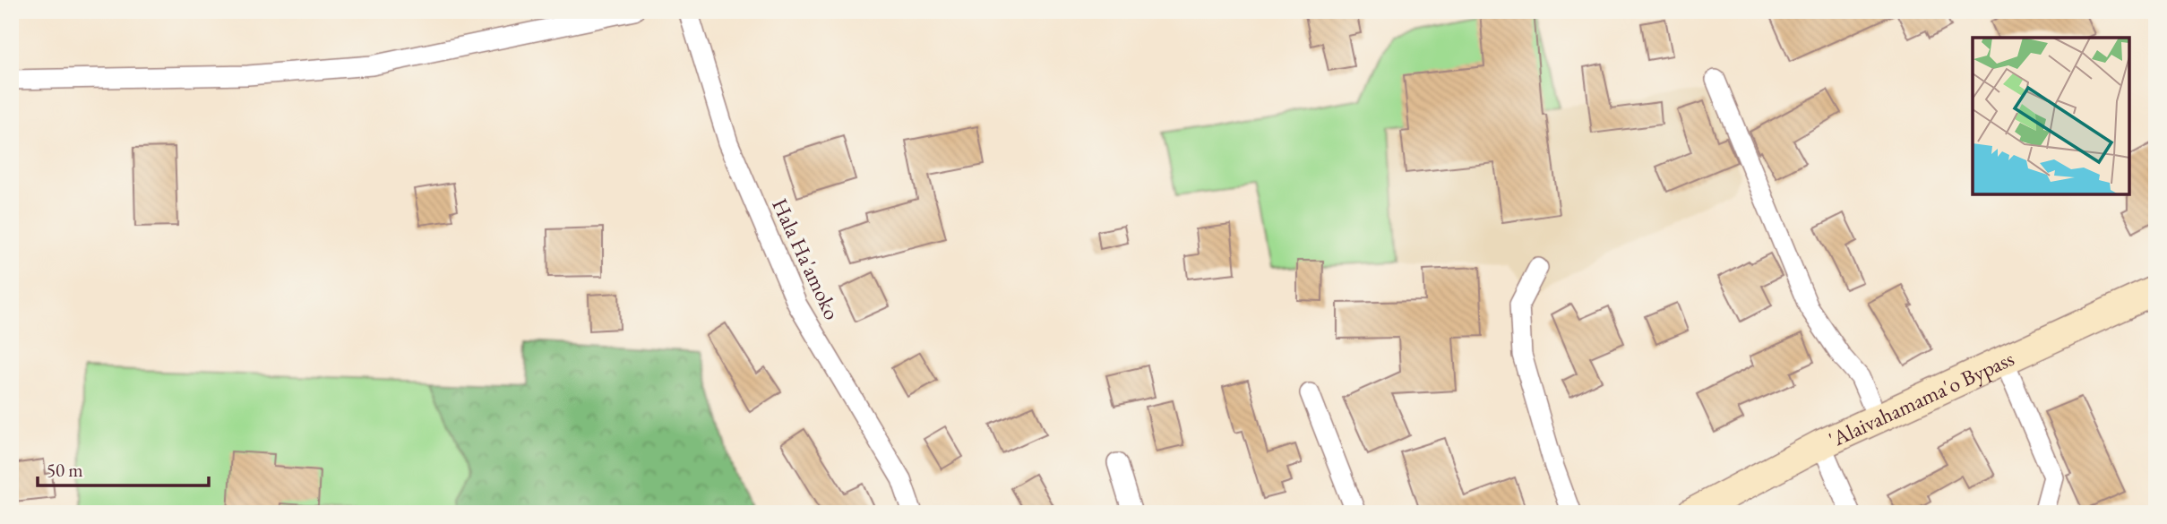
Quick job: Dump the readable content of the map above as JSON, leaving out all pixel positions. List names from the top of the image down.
{
  "streets": {
    "main road": ["'Alaivahamama'o Bypass"],
    "street": ["Hala Ha'amoko"]
  },
  "scale_bar": "50 m"
}
